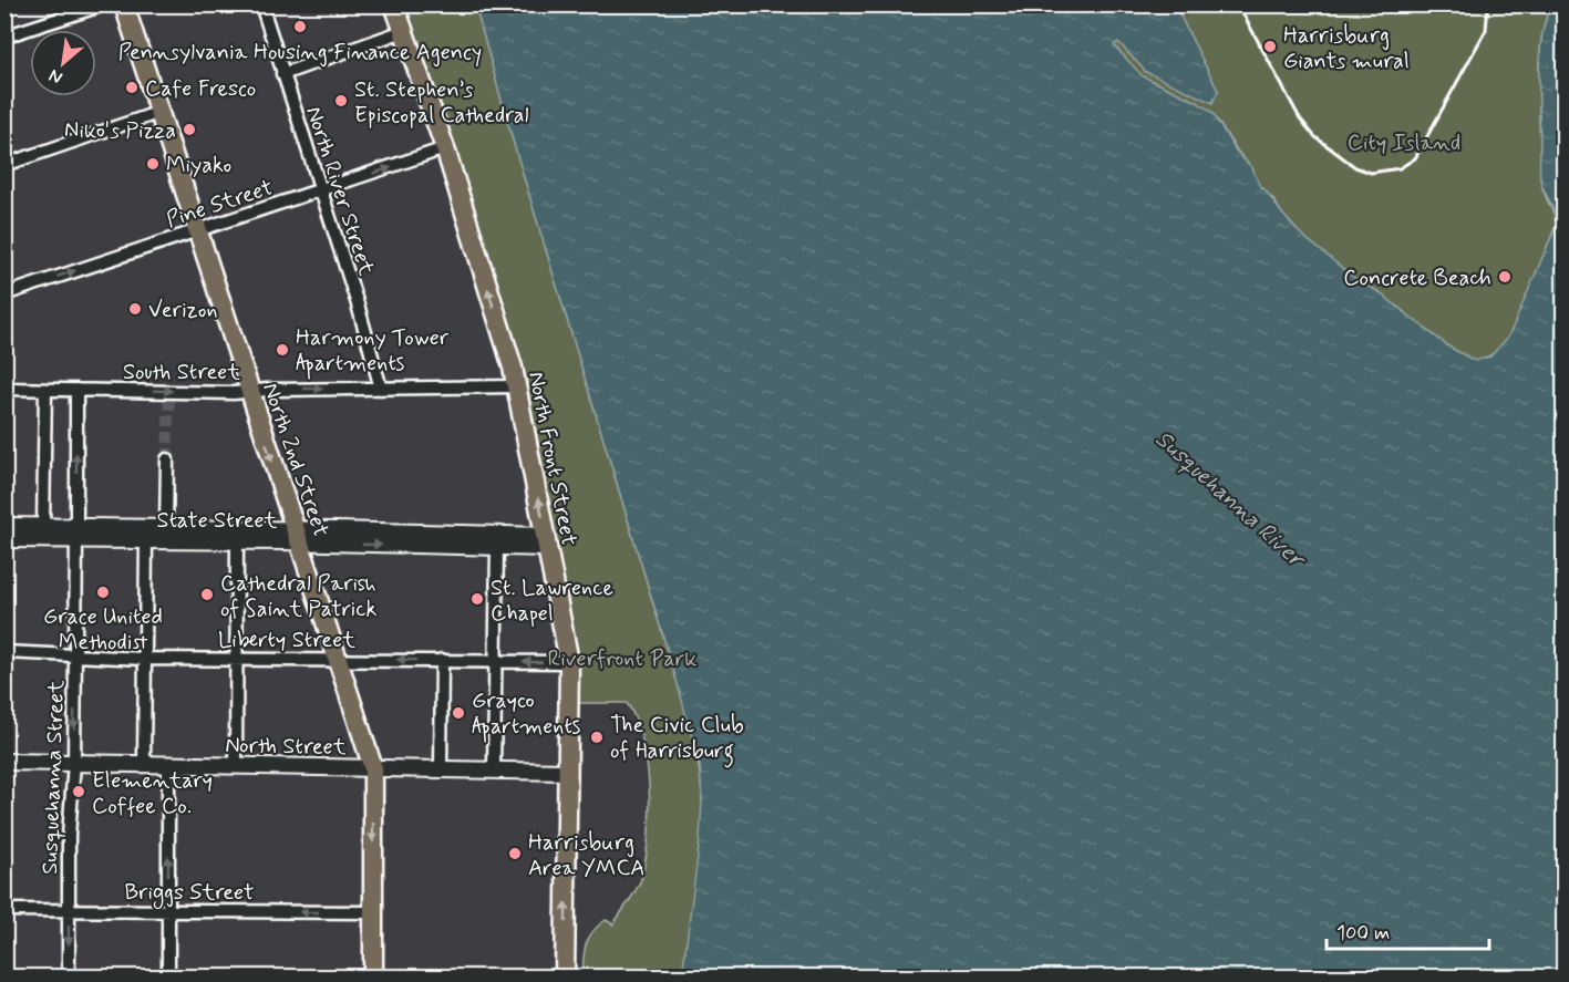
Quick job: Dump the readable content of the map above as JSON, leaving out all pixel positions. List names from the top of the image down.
{
  "streets": {
    "main road": ["North Front Street", "North 2nd Street"],
    "street": [
      "North River Street",
      "Pine Street",
      "South Street",
      "State Street",
      "Liberty Street",
      "North Street",
      "Susquehanna Street",
      "Briggs Street"
    ]
  },
  "crossings": [
    ["North River Street", "Pine Street"],
    ["North River Street", "South Street"],
    ["Pine Street", "North Front Street"],
    ["Pine Street", "North 2nd Street"],
    ["South Street", "North Front Street"],
    ["South Street", "North 2nd Street"],
    ["South Street", "Susquehanna Street"],
    ["North Front Street", "State Street"],
    ["North Front Street", "Liberty Street"],
    ["North Front Street", "North Street"],
    ["North 2nd Street", "State Street"],
    ["North 2nd Street", "Liberty Street"],
    ["North 2nd Street", "North Street"],
    ["North 2nd Street", "Briggs Street"],
    ["State Street", "Susquehanna Street"],
    ["Liberty Street", "Susquehanna Street"],
    ["North Street", "Susquehanna Street"],
    ["Susquehanna Street", "Briggs Street"]
  ],
  "one_way": [
    "Pine Street",
    "South Street",
    "North Front Street",
    "Briggs Street"
  ],
  "water": ["Susquehanna River"],
  "parks": ["City Island", "Riverfront Park"],
  "places": [
    "Pennsylvania Housing Finance Agency",
    "Harrisburg Giants mural",
    "Cafe Fresco",
    "St. Stephen’s Episcopal Cathedral",
    "Niko's Pizza",
    "Miyako",
    "Concrete Beach",
    "Verizon",
    "Harmony Tower Apartments",
    "Grace United Methodist",
    "Cathedral Parish of Saint Patrick",
    "St. Lawrence Chapel",
    "Grayco Apartments",
    "The Civic Club of Harrisburg",
    "Elementary Coffee Co.",
    "Harrisburg Area YMCA"
  ],
  "scale_bar": "100 m",
  "north": "bottom left"
}
